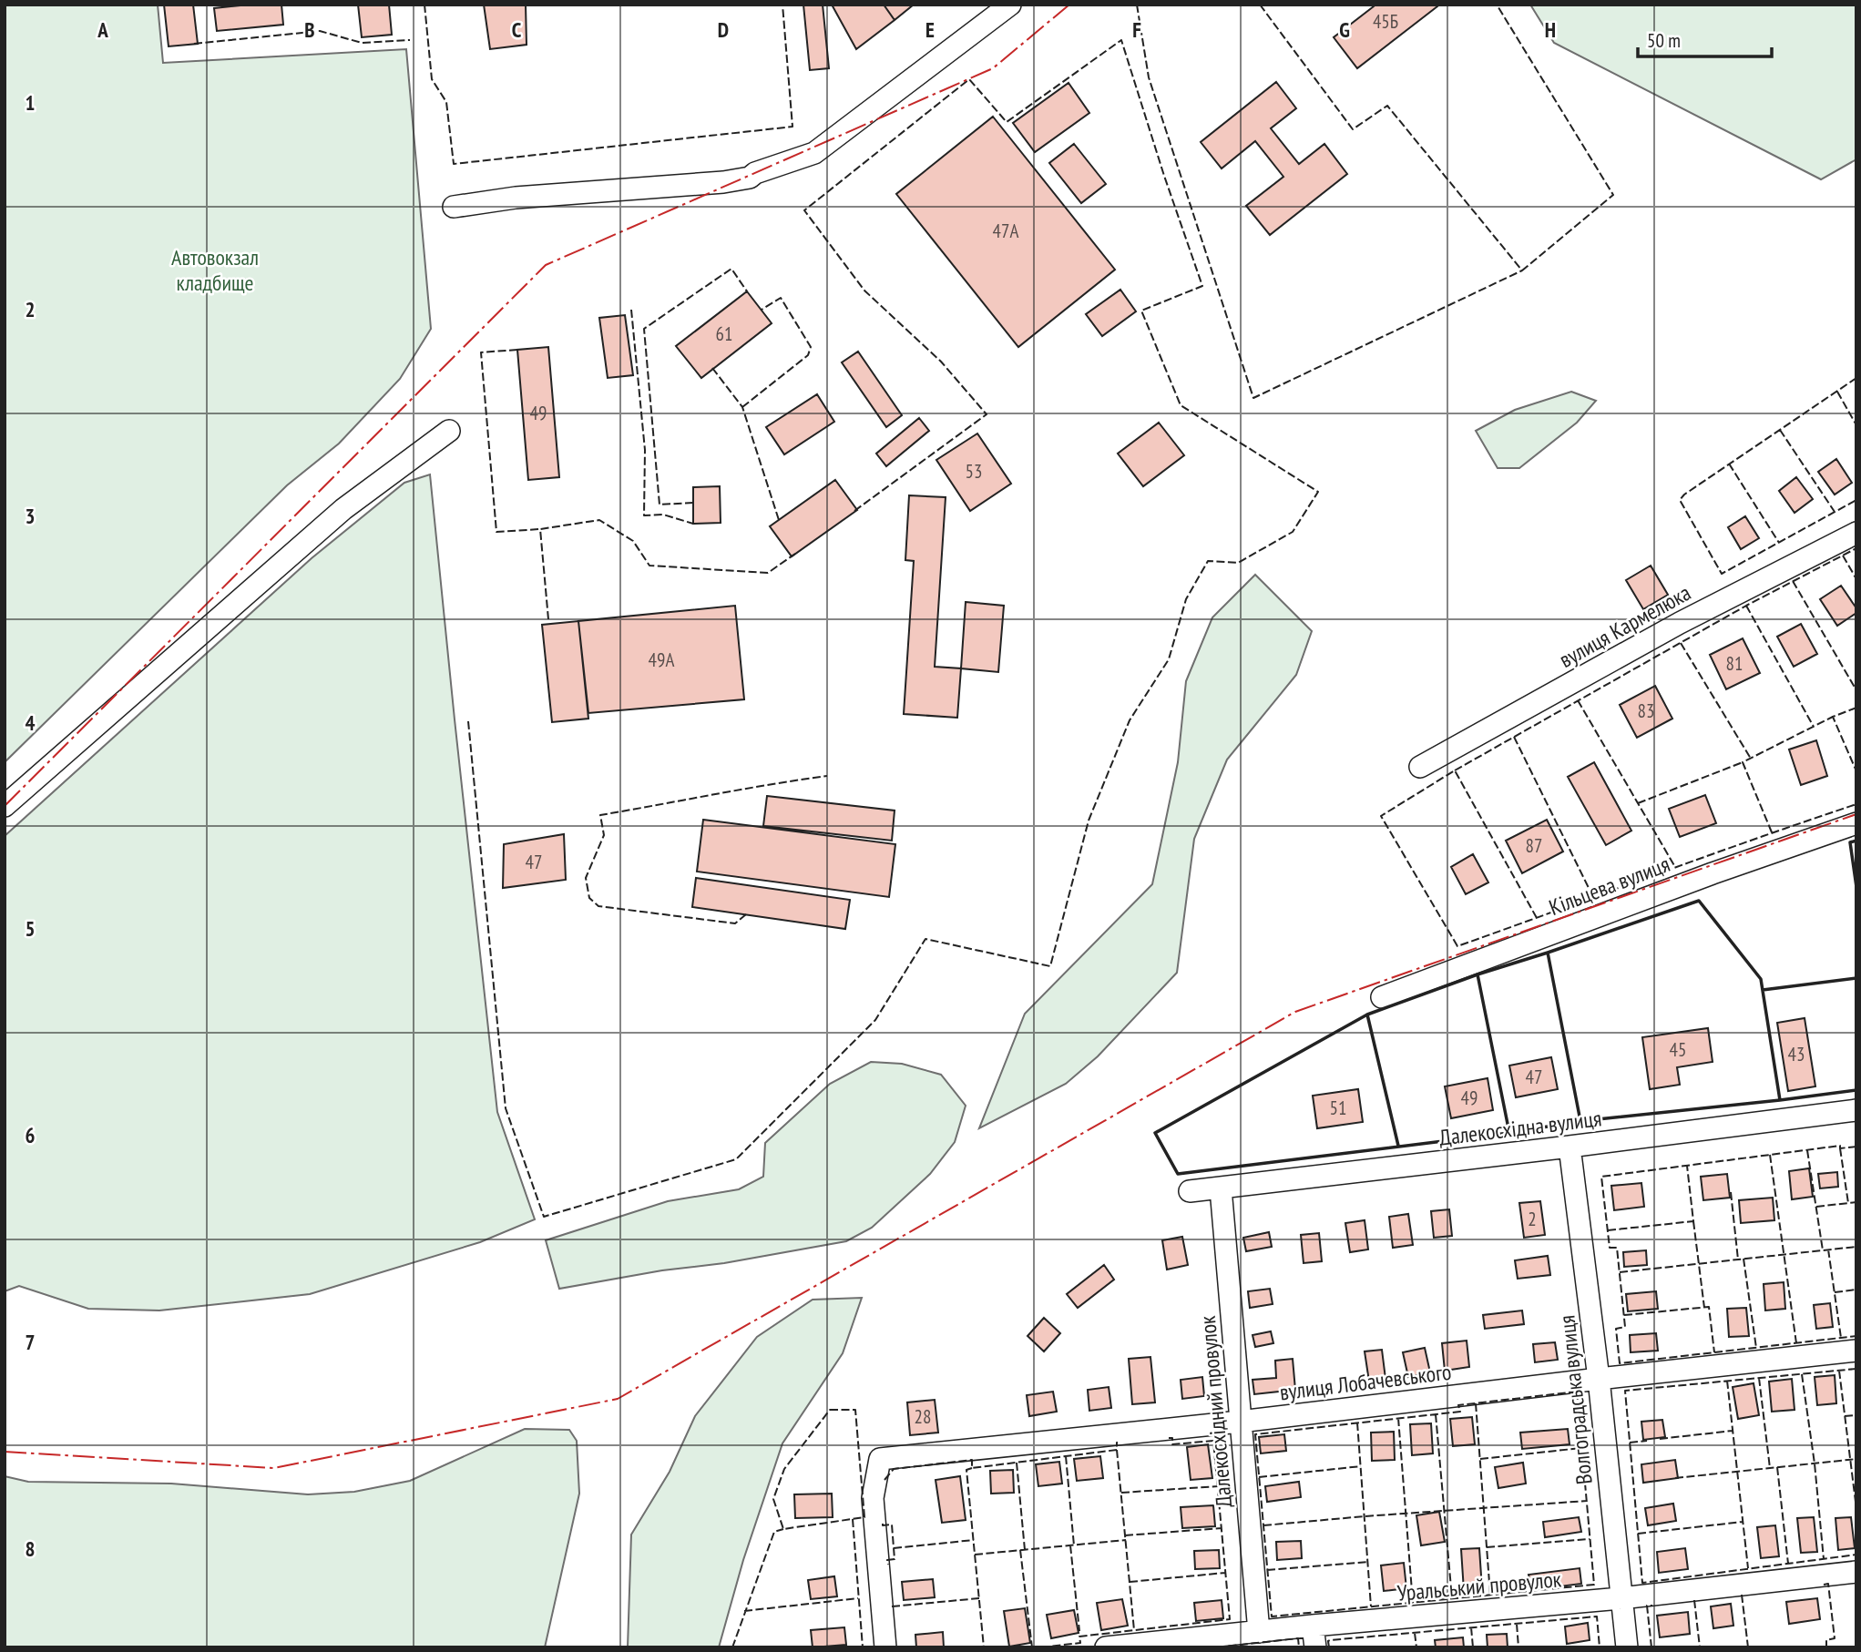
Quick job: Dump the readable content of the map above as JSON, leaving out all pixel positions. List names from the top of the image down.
{
  "streets": {
    "street": [
      "вулиця Кармелюка",
      "Кільцева вулиця",
      "Далекосхідна вулиця",
      "вулиця Лобачевського",
      "Волгоградська вулиця",
      "Далекосхідний провулок",
      "Уральський провулок"
    ]
  },
  "crossings": [
    ["Далекосхідна вулиця", "Волгоградська вулиця"],
    ["Далекосхідна вулиця", "Далекосхідний провулок"],
    ["вулиця Лобачевського", "Волгоградська вулиця"],
    ["вулиця Лобачевського", "Далекосхідний провулок"],
    ["Волгоградська вулиця", "Уральський провулок"],
    ["Далекосхідний провулок", "Уральський провулок"]
  ],
  "parks": ["Автовокзал кладбище"],
  "house_numbers": [
    "45Б",
    "47А",
    "61",
    "49",
    "53",
    "49А",
    "81",
    "83",
    "87",
    "47",
    "45",
    "43",
    "47",
    "49",
    "51",
    "2",
    "28"
  ],
  "scale_bar": "50 m",
  "grid": {
    "columns": [
      "A",
      "B",
      "C",
      "D",
      "E",
      "F",
      "G",
      "H"
    ],
    "rows": [
      "1",
      "2",
      "3",
      "4",
      "5",
      "6",
      "7",
      "8"
    ]
  }
}
